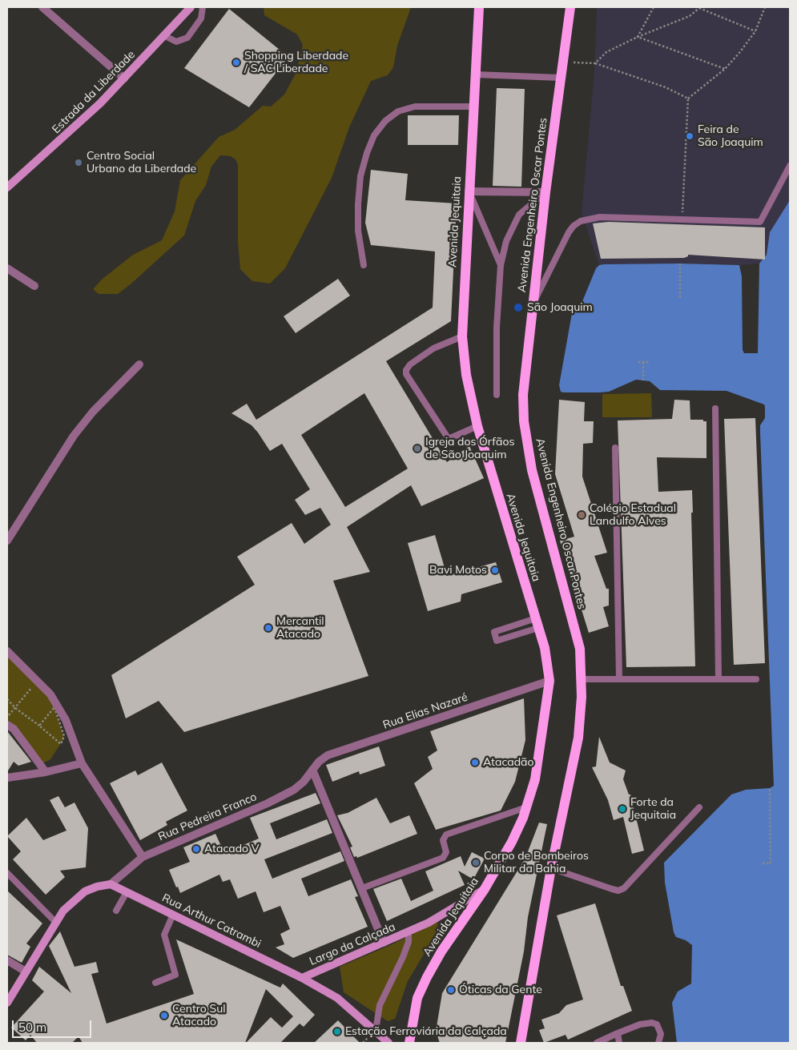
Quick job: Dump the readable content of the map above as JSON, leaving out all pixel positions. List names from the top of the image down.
{
  "streets": {
    "main road": [
      "Estrada da Liberdade",
      "Avenida Engenheiro Oscar Pontes",
      "Avenida Jequitaia",
      "Rua Arthur Catrambi",
      "Largo da Calçada"
    ],
    "street": ["Rua Elias Nazaré", "Rua Pedreira Franco"]
  },
  "crossings": [
    ["Avenida Jequitaia", "Rua Elias Nazaré"],
    ["Avenida Jequitaia", "Largo da Calçada"],
    ["Rua Elias Nazaré", "Rua Pedreira Franco"],
    ["Rua Pedreira Franco", "Rua Arthur Catrambi"],
    ["Rua Arthur Catrambi", "Largo da Calçada"]
  ],
  "places": [
    "Shopping Liberdade / SAC Liberdade",
    "Feira de São Joaquim",
    "Centro Social Urbano da Liberdade",
    "São Joaquim",
    "Igreja dos Órfãos de São Joaquim",
    "Colégio Estadual Landulfo Alves",
    "Bavi Motos",
    "Mercantil Atacado",
    "Atacadão",
    "Forte da Jequitaia",
    "Atacado V",
    "Corpo de Bombeiros Militar da Bahia",
    "Óticas da Gente",
    "Centro Sul Atacado",
    "Estação Ferroviária da Calçada"
  ],
  "scale_bar": "50 m"
}
